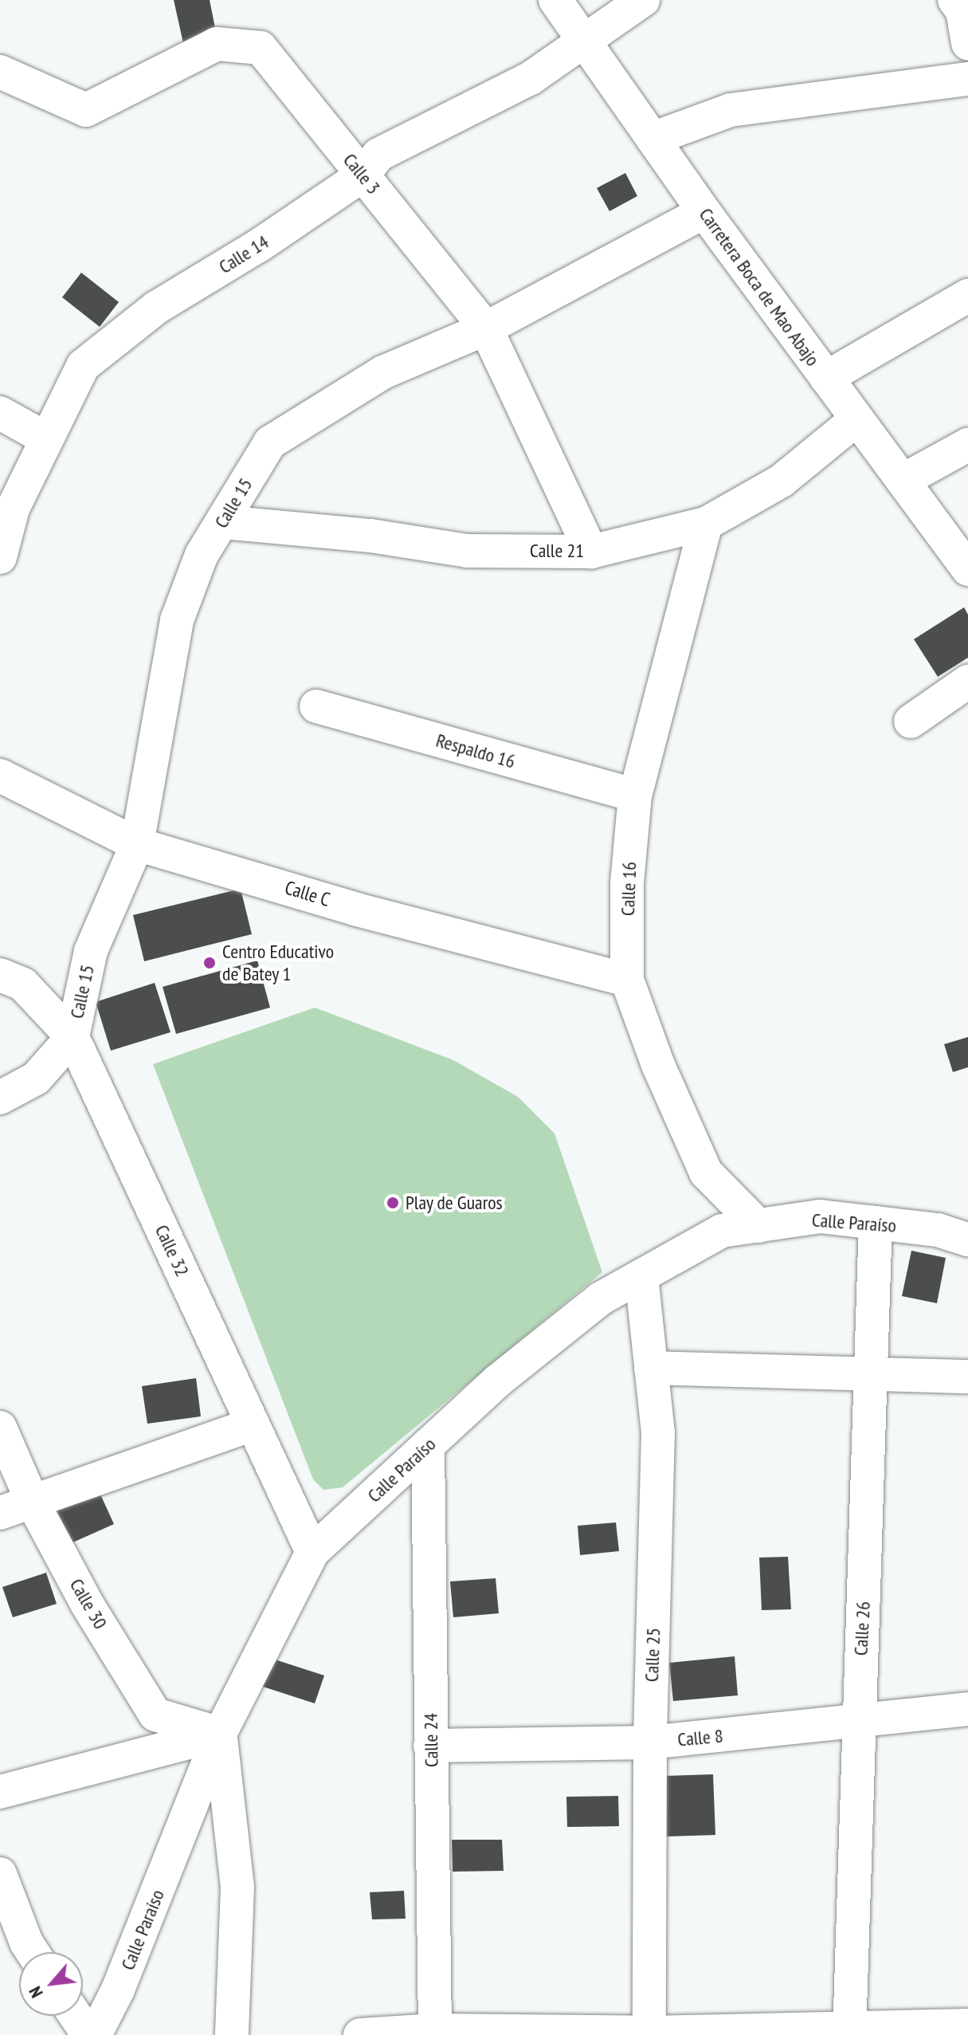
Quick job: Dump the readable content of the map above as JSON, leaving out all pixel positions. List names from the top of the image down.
{
  "streets": {
    "street": [
      "Calle 3",
      "Calle 14",
      "Carretera Boca de Mao Abajo",
      "Calle 15",
      "Calle 21",
      "Respaldo 16",
      "Calle 16",
      "Calle C",
      "Calle Paraíso",
      "Calle 32",
      "Calle 30",
      "Calle 26",
      "Calle 25",
      "Calle 8",
      "Calle 24"
    ]
  },
  "crossings": [
    ["Calle 3", "Calle 14"],
    ["Calle 3", "Calle 15"],
    ["Calle 3", "Calle 21"],
    ["Calle 14", "Carretera Boca de Mao Abajo"],
    ["Carretera Boca de Mao Abajo", "Calle 15"],
    ["Carretera Boca de Mao Abajo", "Calle 21"],
    ["Calle 15", "Calle 21"],
    ["Calle 15", "Calle C"],
    ["Calle 15", "Calle 32"],
    ["Calle 21", "Calle 16"],
    ["Respaldo 16", "Calle 16"],
    ["Calle 16", "Calle C"],
    ["Calle 16", "Calle Paraíso"],
    ["Calle Paraíso", "Calle 32"],
    ["Calle Paraíso", "Calle 30"],
    ["Calle Paraíso", "Calle 26"],
    ["Calle Paraíso", "Calle 25"],
    ["Calle Paraíso", "Calle 24"],
    ["Calle 26", "Calle 8"],
    ["Calle 25", "Calle 8"],
    ["Calle 8", "Calle 24"]
  ],
  "places": ["Centro Educativo de Batey 1", "Play de Guaros"],
  "north": "bottom left"
}
